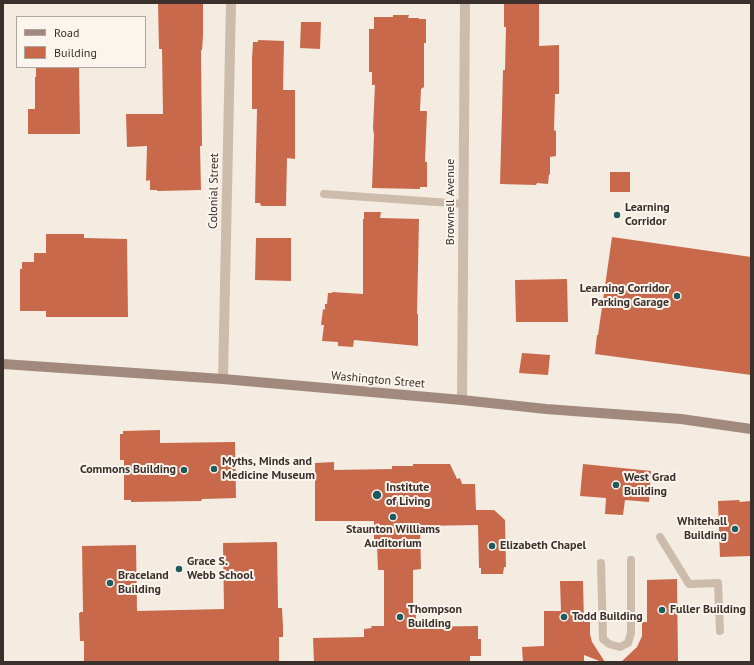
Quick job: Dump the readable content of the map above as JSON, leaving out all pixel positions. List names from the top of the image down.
{
  "streets": {
    "main road": ["Washington Street"],
    "street": ["Colonial Street", "Brownell Avenue"]
  },
  "crossings": [
    ["Colonial Street", "Washington Street"],
    ["Brownell Avenue", "Washington Street"]
  ],
  "places": [
    "Learning Corridor",
    "Learning Corridor Parking Garage",
    "Myths, Minds and Medicine Museum",
    "Commons Building",
    "West Grad Building",
    "Institute of Living",
    "Staunton Williams Auditorium",
    "Whitehall Building",
    "Elizabeth Chapel",
    "Grace S. Webb School",
    "Braceland Building",
    "Fuller Building",
    "Thompson Building",
    "Todd Building"
  ],
  "legend": ["Road", "Building"]
}
